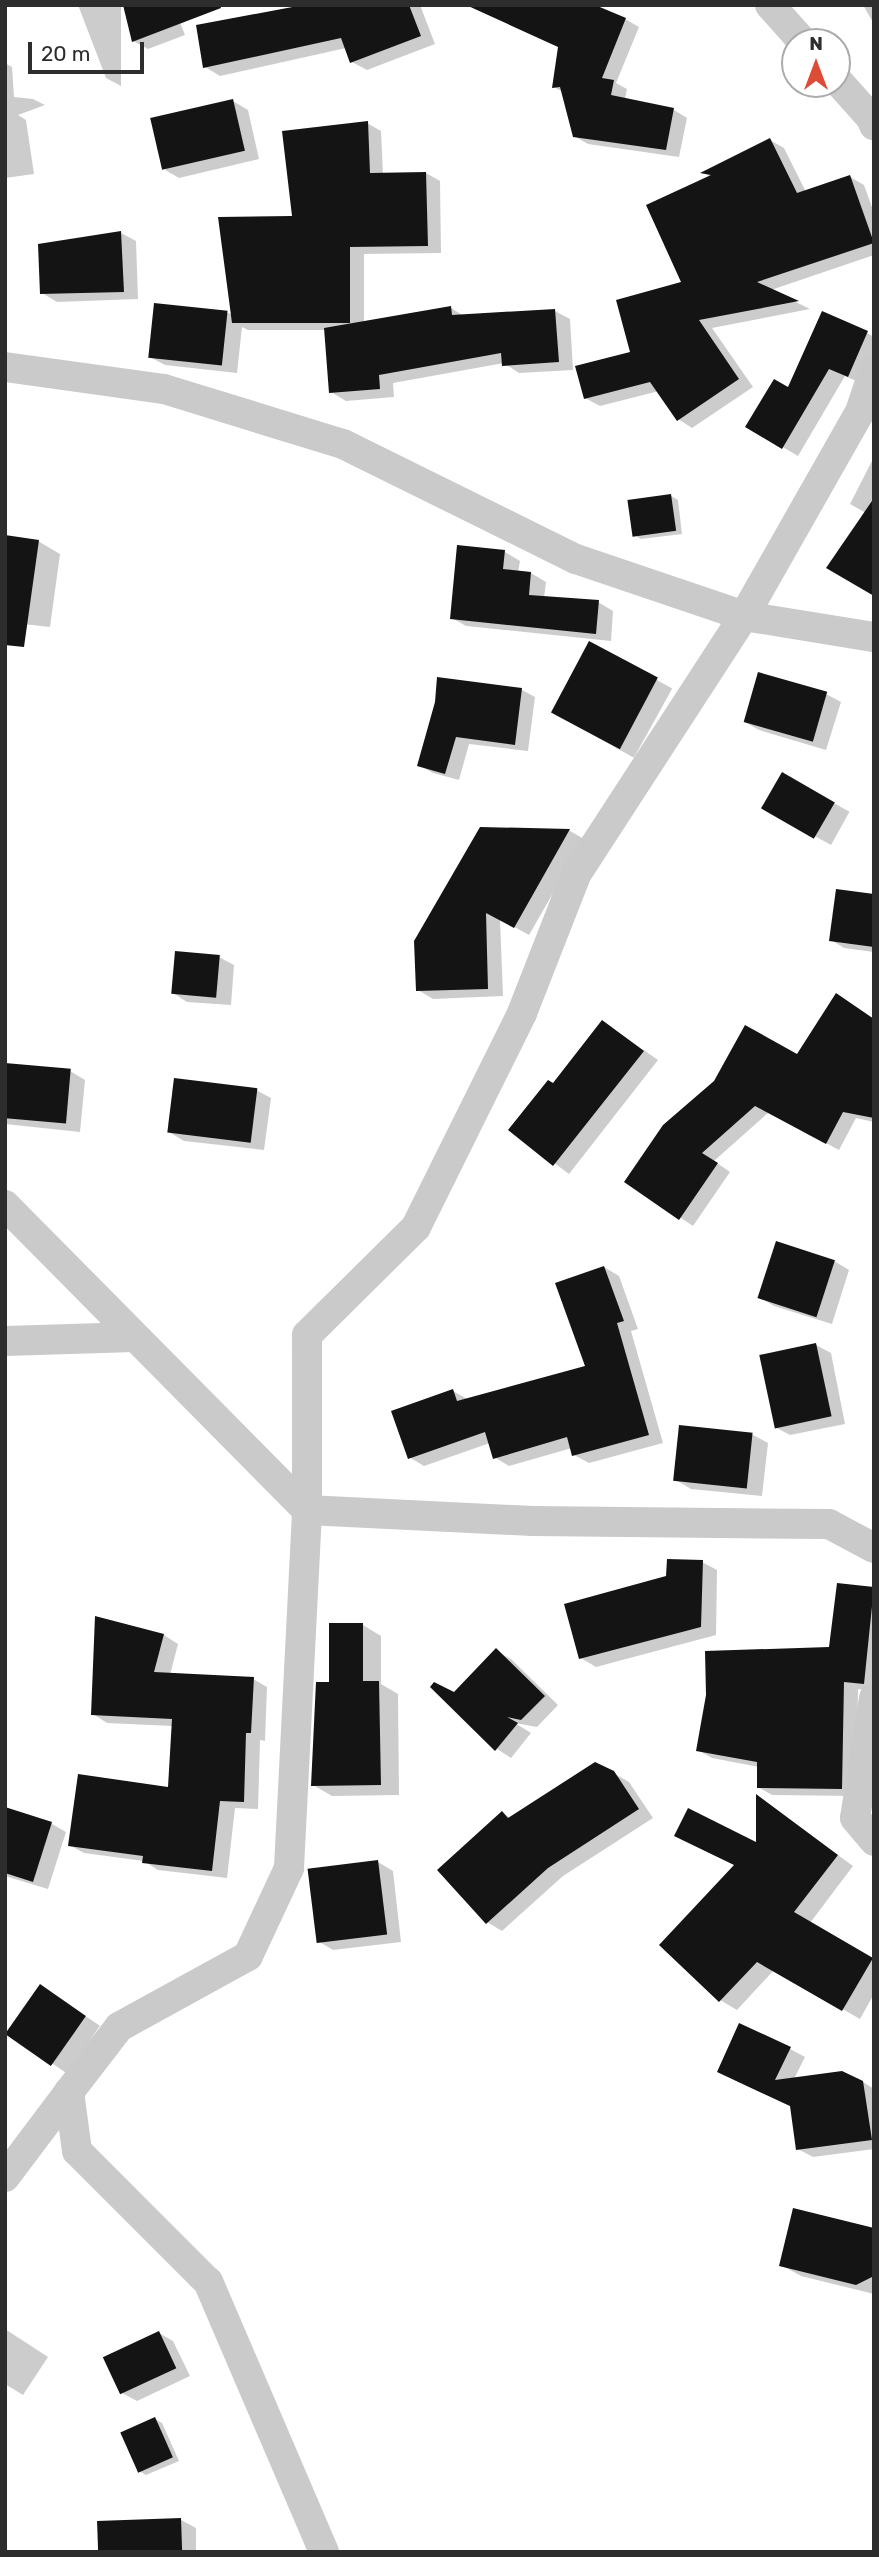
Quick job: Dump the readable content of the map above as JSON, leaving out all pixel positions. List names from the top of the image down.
{
  "scale_bar": "20 m",
  "north": "top"
}
